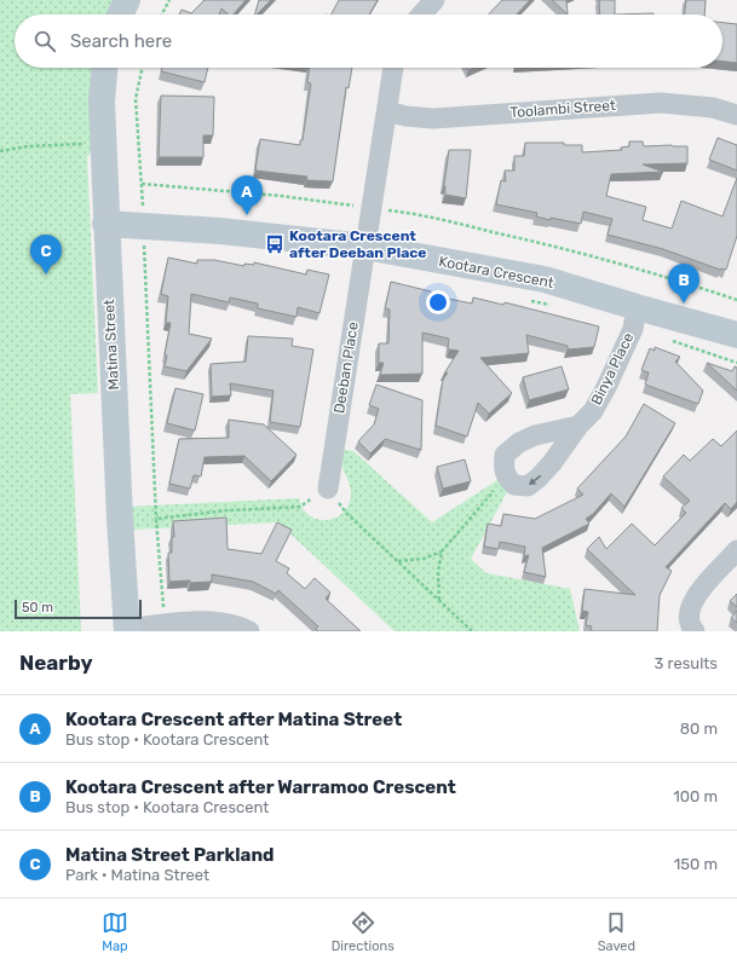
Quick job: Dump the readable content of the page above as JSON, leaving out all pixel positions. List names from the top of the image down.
{
  "streets": {
    "street": [
      "Toolambi Street",
      "Kootara Crescent",
      "Matina Street",
      "Deeban Place",
      "Binya Place"
    ]
  },
  "crossings": [
    ["Toolambi Street", "Deeban Place"],
    ["Kootara Crescent", "Matina Street"],
    ["Kootara Crescent", "Deeban Place"],
    ["Kootara Crescent", "Binya Place"]
  ],
  "one_way": ["Binya Place"],
  "places": {
    "bus stop": ["Kootara Crescent after Deeban Place"]
  },
  "scale_bar": "50 m",
  "page": {
    "search": "Search here",
    "pins": ["A", "C", "B"],
    "scale": "50 m",
    "heading": ["Nearby", "3 results"],
    "list": [
      {
        "mark": "A",
        "name": "Kootara Crescent after Matina Street",
        "note": "Bus stop · Kootara Crescent",
        "value": "80 m"
      },
      {
        "mark": "B",
        "name": "Kootara Crescent after Warramoo Crescent",
        "note": "Bus stop · Kootara Crescent",
        "value": "100 m"
      },
      {
        "mark": "C",
        "name": "Matina Street Parkland",
        "note": "Park · Matina Street",
        "value": "150 m"
      }
    ],
    "nav": ["Map", "Directions", "Saved"]
  }
}
